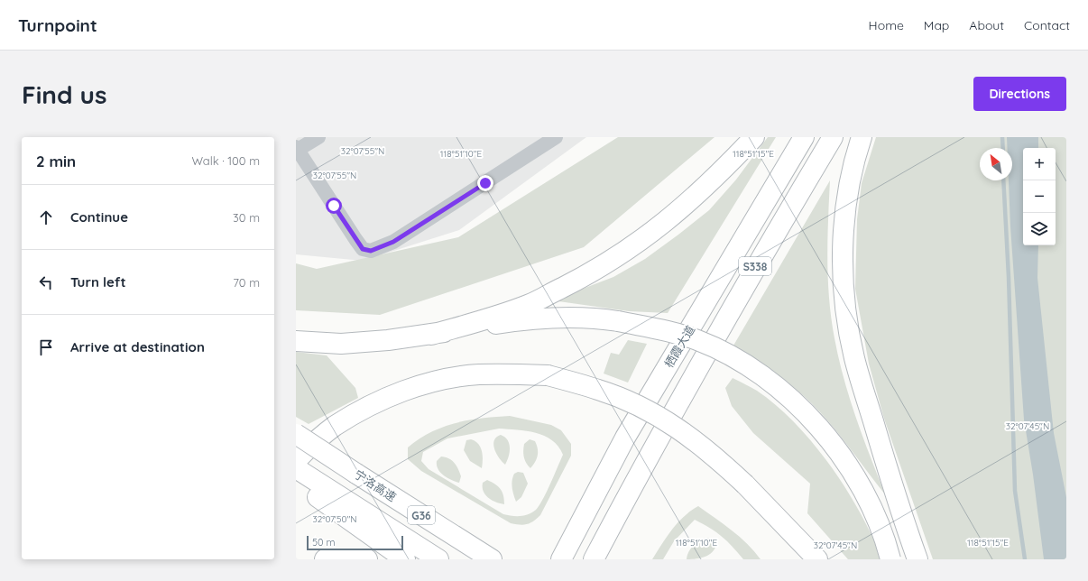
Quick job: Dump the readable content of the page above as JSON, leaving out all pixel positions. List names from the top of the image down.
{
  "streets": {
    "highway": [
      "S338",
      "栖霞大道",
      "宁洛高速",
      "G36"
    ]
  },
  "scale_bar": "50 m",
  "north": "top left",
  "page": {
    "header": "Turnpoint",
    "nav": [
      "Home",
      "Map",
      "About",
      "Contact"
    ],
    "buttons": "Directions",
    "title": "Find us",
    "heading": ["2 min", "Walk · 100 m"],
    "map_buttons": ["+", "−"],
    "list": [
      ["Continue", "30 m"],
      ["Turn left", "70 m"],
      "Arrive at destination"
    ],
    "scale": "50 m"
  },
  "coordinates": [
    "32°07'55\"N",
    "118°51'10\"E",
    "118°51'15\"E",
    "32°07'45\"N",
    "32°07'50\"N"
  ]
}
